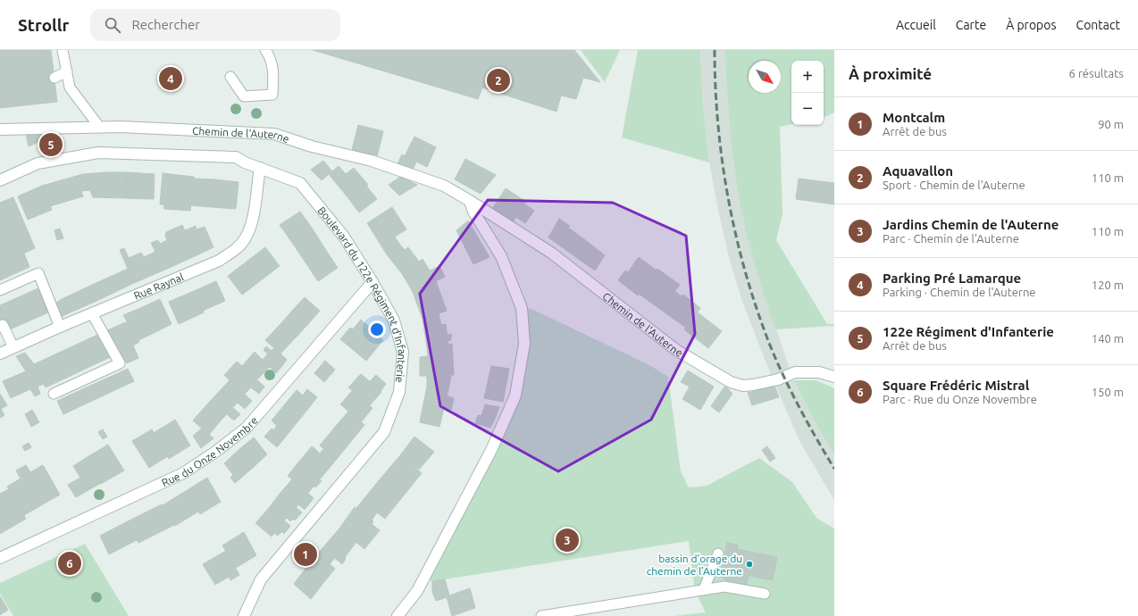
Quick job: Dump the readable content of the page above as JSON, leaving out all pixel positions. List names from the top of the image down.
{
  "streets": {
    "street": [
      "Chemin de l'Auterne",
      "Rue Raynal",
      "Boulevard du 122e Régiment d'Infanterie",
      "Rue du Onze Novembre"
    ]
  },
  "crossings": [
    ["Rue Raynal", "Boulevard du 122e Régiment d'Infanterie"],
    ["Boulevard du 122e Régiment d'Infanterie", "Rue du Onze Novembre"]
  ],
  "places": ["bassin d’orage du chemin de l’Auterne"],
  "north": "bottom right",
  "page": {
    "header": "Strollr",
    "search": "Rechercher",
    "nav": [
      "Accueil",
      "Carte",
      "À propos",
      "Contact"
    ],
    "heading": ["À proximité", "6 résultats"],
    "map_buttons": ["+", "−"],
    "pins": [
      "4",
      "2",
      "5",
      "3",
      "1",
      "6"
    ],
    "list": [
      {
        "mark": "1",
        "name": "Montcalm",
        "note": "Arrêt de bus",
        "value": "90 m"
      },
      {
        "mark": "2",
        "name": "Aquavallon",
        "note": "Sport · Chemin de l'Auterne",
        "value": "110 m"
      },
      {
        "mark": "3",
        "name": "Jardins Chemin de l'Auterne",
        "note": "Parc · Chemin de l'Auterne",
        "value": "110 m"
      },
      {
        "mark": "4",
        "name": "Parking Pré Lamarque",
        "note": "Parking · Chemin de l'Auterne",
        "value": "120 m"
      },
      {
        "mark": "5",
        "name": "122e Régiment d'Infanterie",
        "note": "Arrêt de bus",
        "value": "140 m"
      },
      {
        "mark": "6",
        "name": "Square Frédéric Mistral",
        "note": "Parc · Rue du Onze Novembre",
        "value": "150 m"
      }
    ]
  }
}
